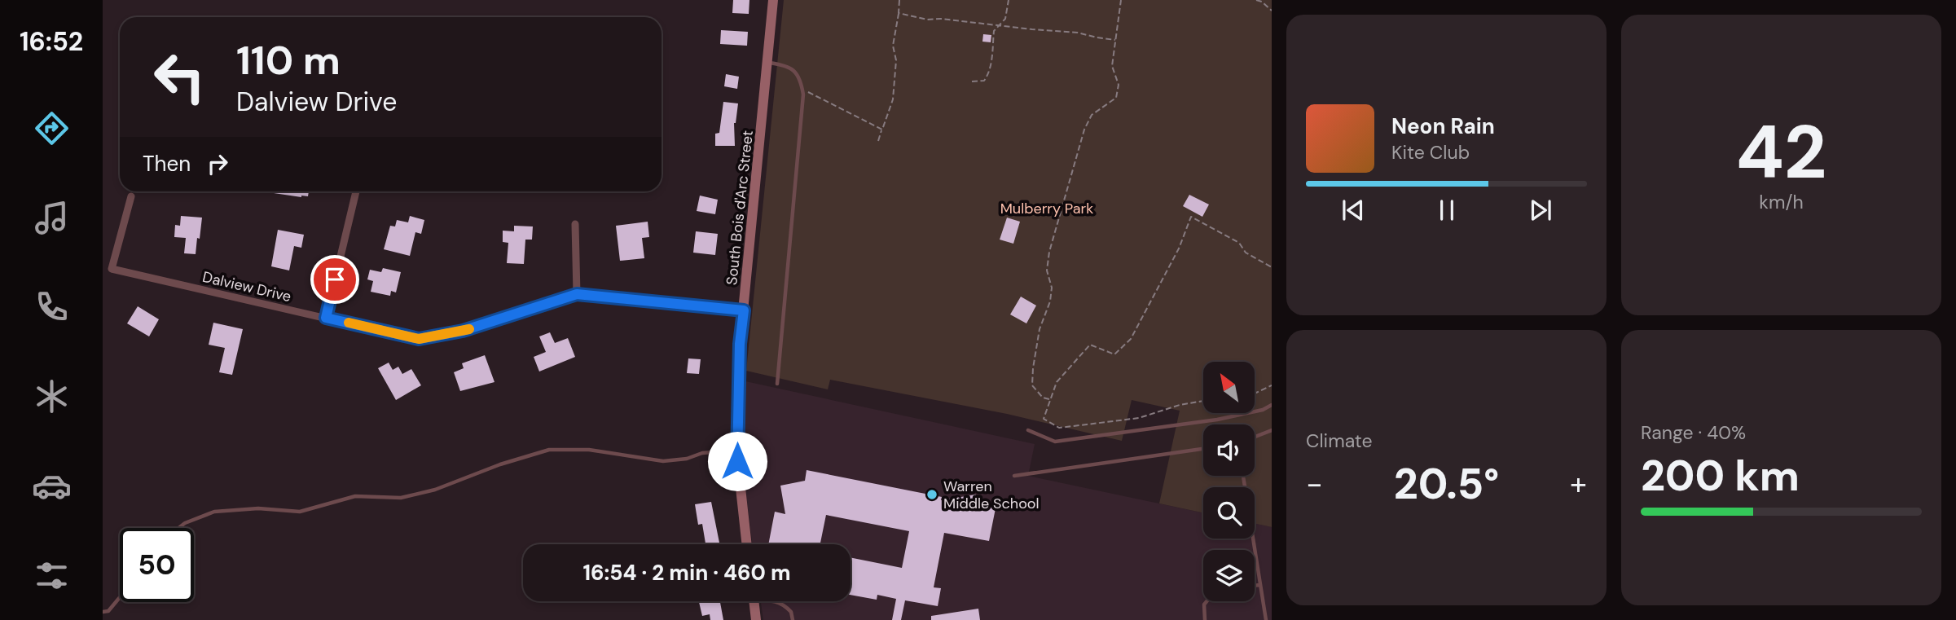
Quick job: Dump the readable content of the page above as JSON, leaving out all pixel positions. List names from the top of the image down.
{
  "streets": {
    "main road": ["South Bois d'Arc Street"],
    "street": ["Dalview Drive"]
  },
  "crossings": [
    ["South Bois d'Arc Street", "Dalview Drive"]
  ],
  "parks": ["Mulberry Park"],
  "places": ["Warren Middle School"],
  "north": "top left",
  "page": {
    "tabs": "16:52",
    "tile": [
      ["42", "km/h"],
      "Climate",
      ["Range · 40%", "200 km"]
    ],
    "turn": ["110 m", "Dalview Drive"],
    "song": ["Neon Rain", "Kite Club"],
    "then": "Then",
    "heat": ["−", "20.5°", "+"],
    "limit": "50",
    "trip": "16:54 · 2 min · 460 m"
  }
}
